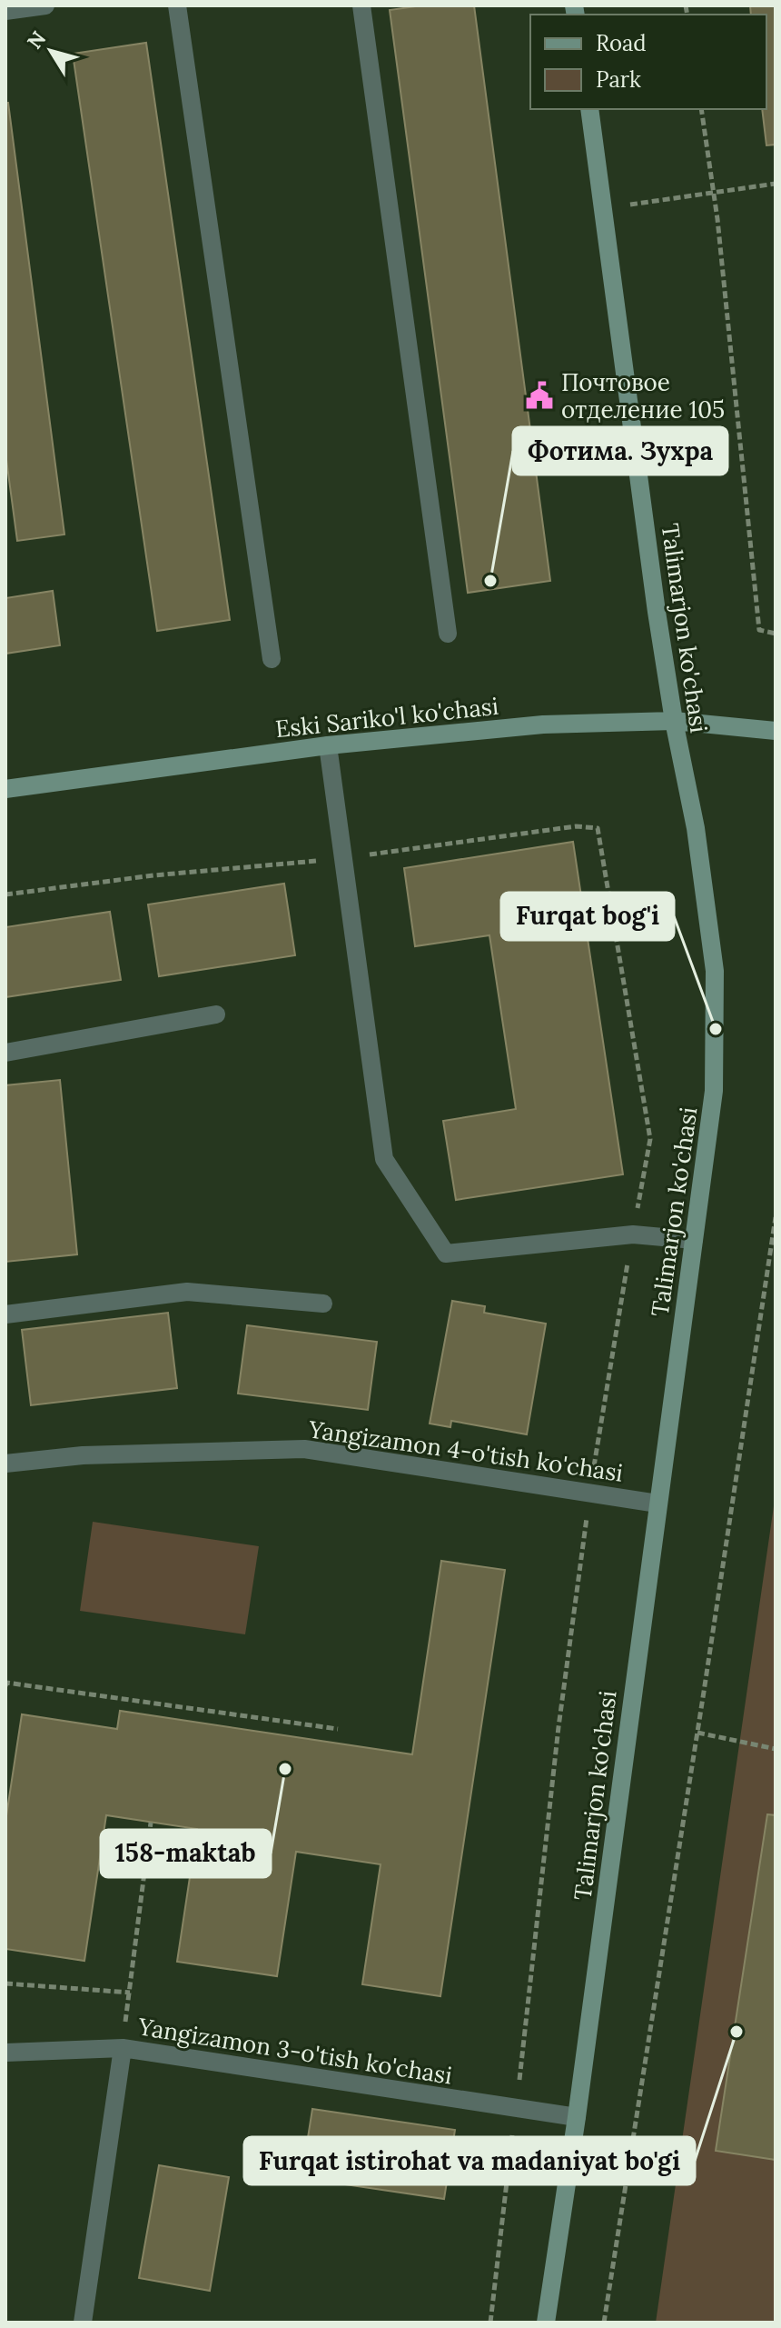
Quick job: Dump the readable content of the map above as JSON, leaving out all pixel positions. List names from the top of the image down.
{
  "streets": {
    "street": [
      "Talimarjon ko'chasi",
      "Eski Sariko'l ko'chasi",
      "Yangizamon 4-o'tish ko'chasi",
      "Yangizamon 3-o'tish ko'chasi"
    ]
  },
  "crossings": [
    ["Talimarjon ko'chasi", "Eski Sariko'l ko'chasi"],
    ["Talimarjon ko'chasi", "Yangizamon 4-o'tish ko'chasi"],
    ["Talimarjon ko'chasi", "Yangizamon 3-o'tish ko'chasi"]
  ],
  "places": {
    "public building": ["Почтовое отделение 105"],
    "other": [
      "Фотима. Зухра",
      "Furqat bog'i",
      "158-maktab",
      "Furqat istirohat va madaniyat bo'gi"
    ]
  },
  "legend": ["Road", "Park"],
  "north": "top left"
}
